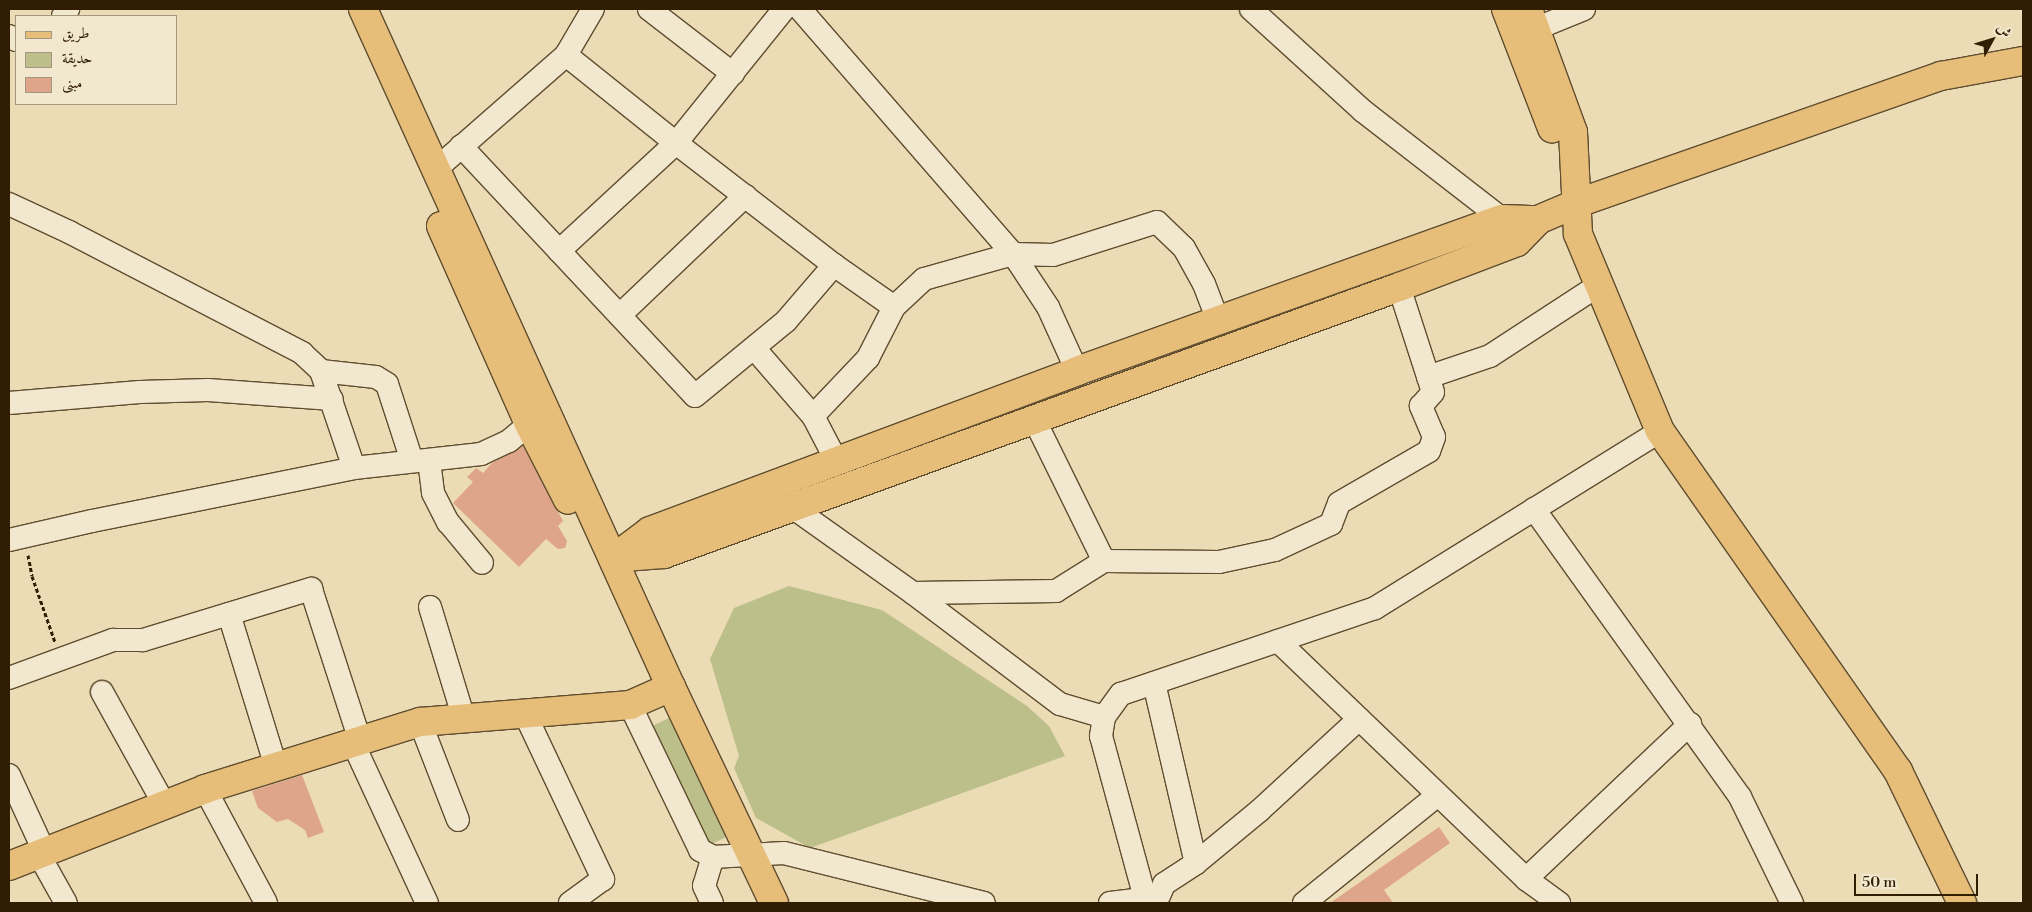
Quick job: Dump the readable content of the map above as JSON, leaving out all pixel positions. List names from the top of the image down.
{
  "legend": ["طريق", "حديقة", "مبنى"],
  "scale_bar": "50 m",
  "north": "top right"
}
